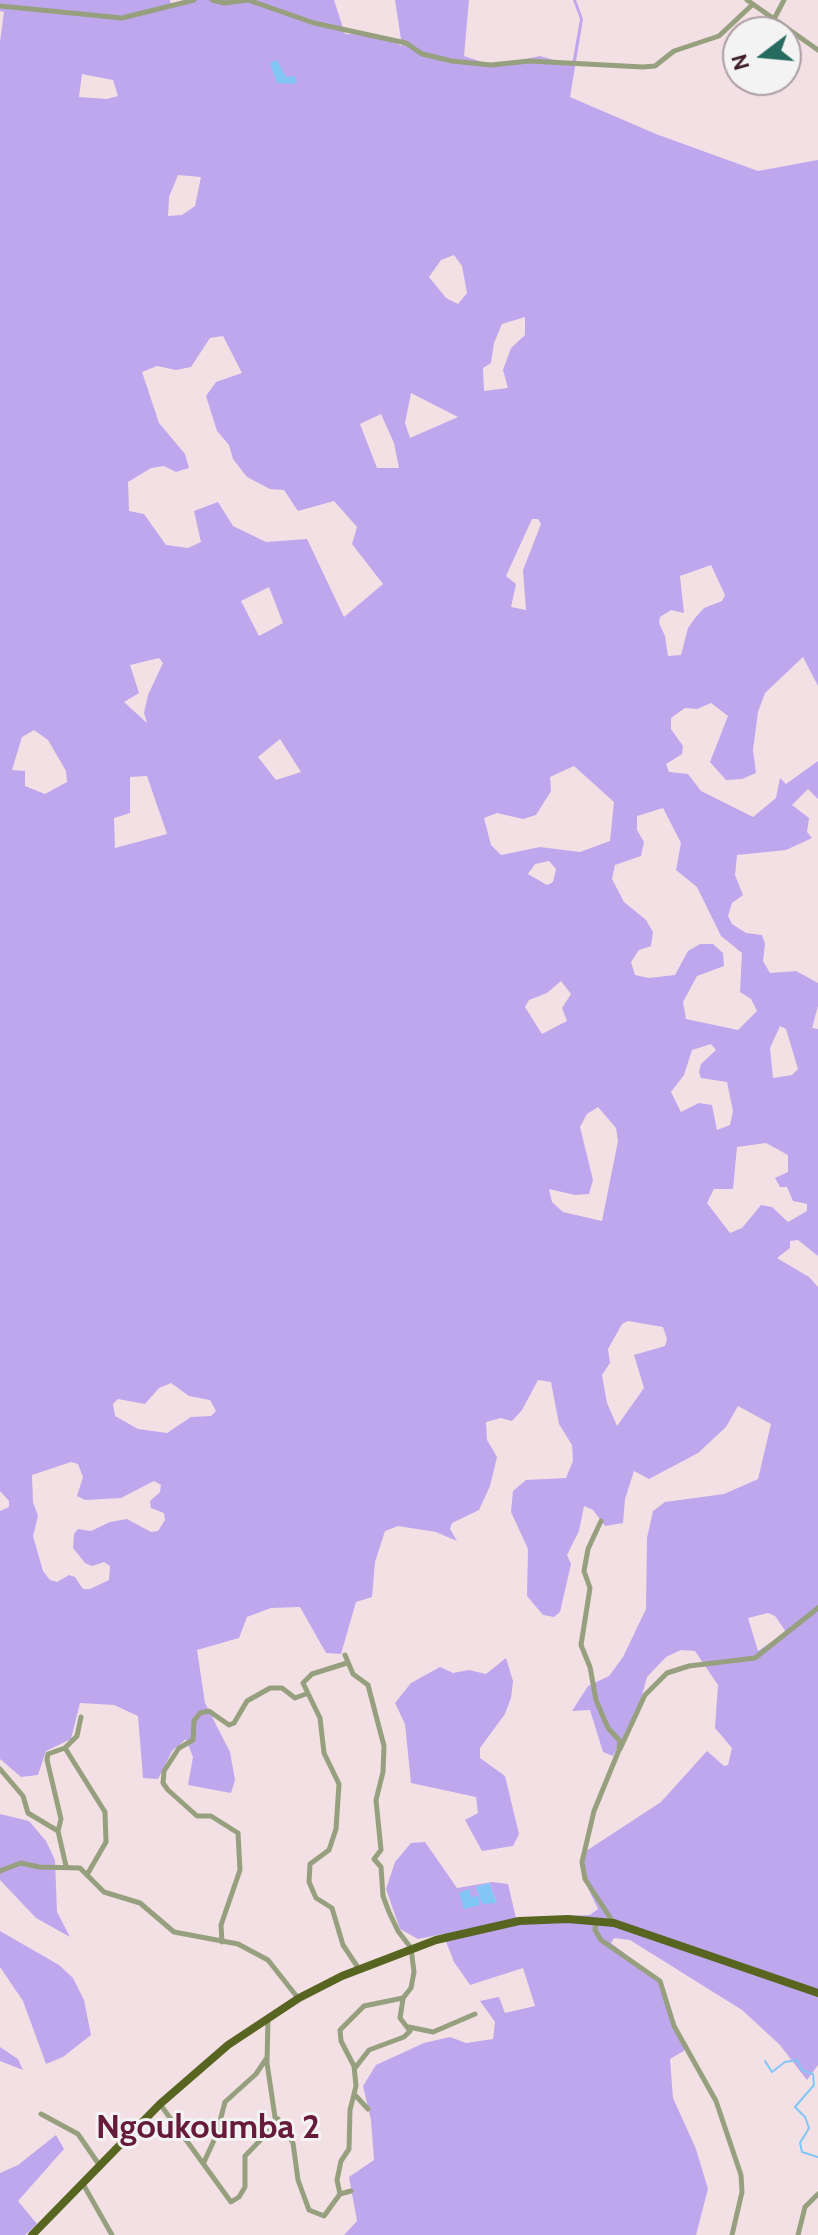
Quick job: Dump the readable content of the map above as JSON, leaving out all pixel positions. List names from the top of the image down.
{
  "districts": ["Ngoukoumba 2"],
  "north": "left"
}
